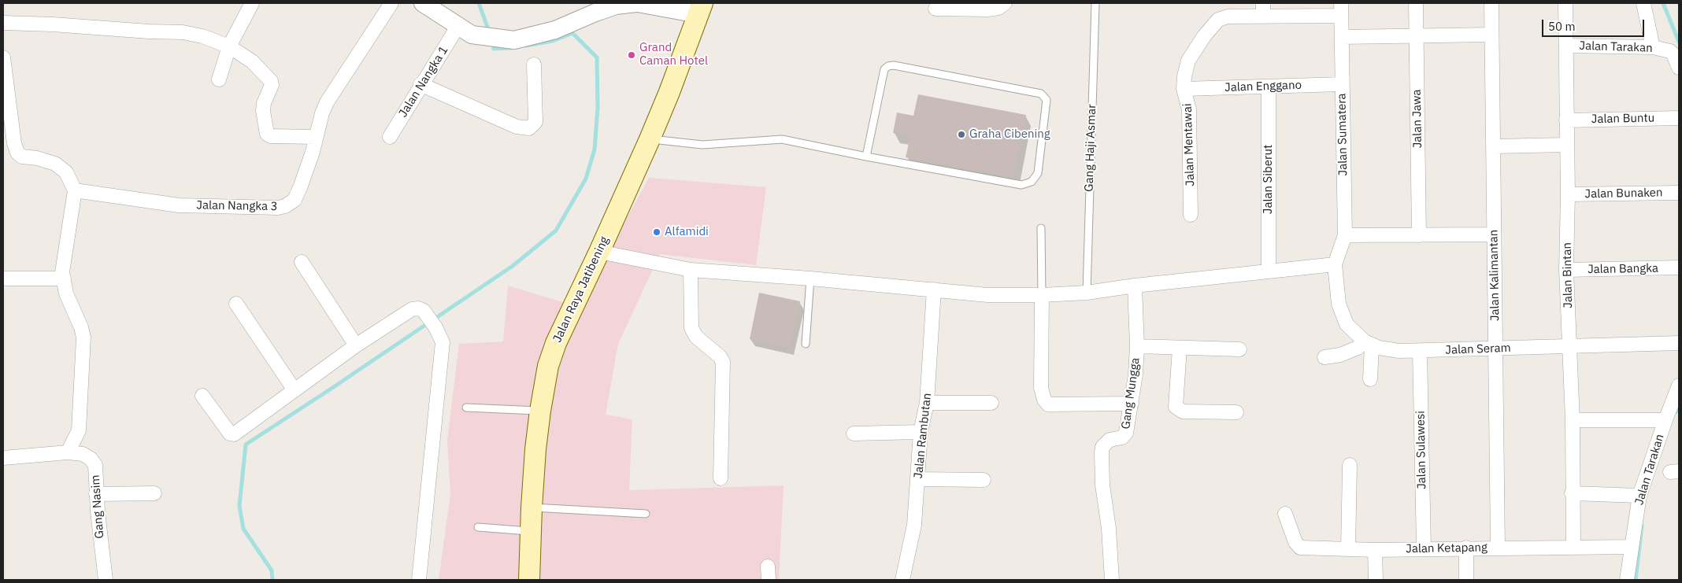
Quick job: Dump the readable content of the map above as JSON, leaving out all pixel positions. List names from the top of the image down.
{
  "streets": {
    "main road": ["Jalan Raya Jatibening"],
    "street": [
      "Jalan Tarakan",
      "Jalan Nangka 1",
      "Jalan Enggano",
      "Jalan Jawa",
      "Jalan Buntu",
      "Jalan Sumatera",
      "Jalan Mentawai",
      "Jalan Siberut",
      "Jalan Bunaken",
      "Jalan Nangka 3",
      "Jalan Bangka",
      "Jalan Kalimantan",
      "Jalan Bintan",
      "Jalan Seram",
      "Gang Mungga",
      "Jalan Rambutan",
      "Jalan Sulawesi",
      "Gang Nasim",
      "Jalan Ketapang"
    ],
    "lane": ["Gang Haji Asmar"]
  },
  "crossings": [
    ["Jalan Tarakan", "Jalan Bintan"],
    ["Jalan Tarakan", "Jalan Ketapang"],
    ["Jalan Enggano", "Jalan Sumatera"],
    ["Jalan Enggano", "Jalan Mentawai"],
    ["Jalan Enggano", "Jalan Siberut"],
    ["Jalan Buntu", "Jalan Bintan"],
    ["Jalan Sumatera", "Jalan Mentawai"],
    ["Jalan Sumatera", "Jalan Seram"],
    ["Jalan Bunaken", "Jalan Bintan"],
    ["Jalan Bangka", "Jalan Bintan"],
    ["Jalan Kalimantan", "Jalan Seram"],
    ["Jalan Kalimantan", "Jalan Ketapang"],
    ["Jalan Bintan", "Jalan Seram"],
    ["Jalan Bintan", "Jalan Ketapang"],
    ["Jalan Seram", "Jalan Sulawesi"],
    ["Jalan Sulawesi", "Jalan Ketapang"]
  ],
  "places": ["Grand Caman Hotel", "Graha Cibening", "Alfamidi"],
  "scale_bar": "50 m"
}
